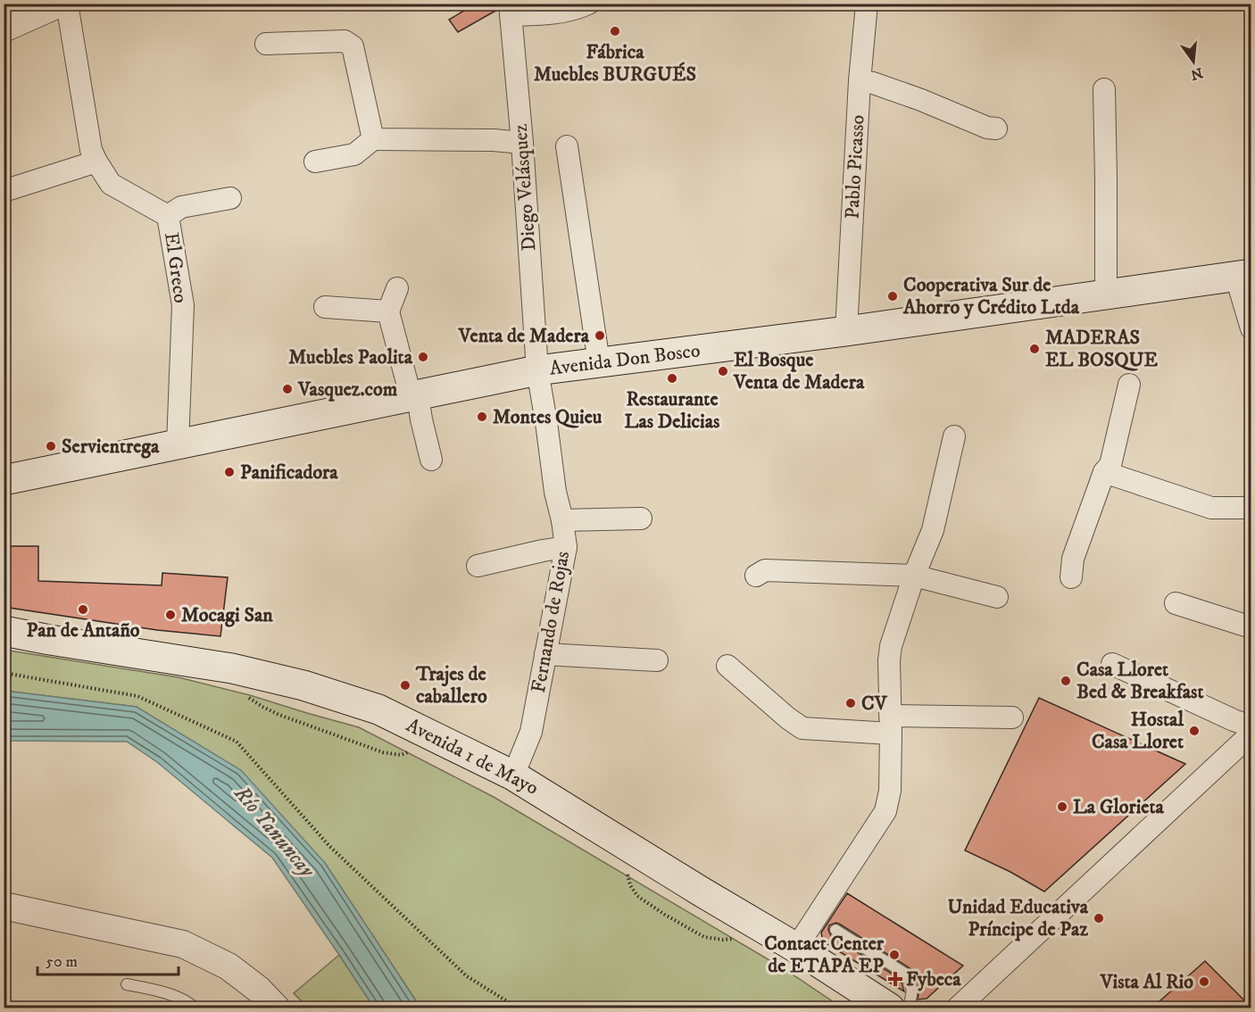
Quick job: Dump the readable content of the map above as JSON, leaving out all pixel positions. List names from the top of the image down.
{
  "streets": {
    "main road": ["Avenida Don Bosco", "Avenida 1 de Mayo"],
    "street": [
      "Pablo Picasso",
      "Diego Velásquez",
      "El Greco",
      "Fernando de Rojas"
    ]
  },
  "crossings": [
    ["Pablo Picasso", "Avenida Don Bosco"],
    ["Diego Velásquez", "Avenida Don Bosco"],
    ["Diego Velásquez", "Fernando de Rojas"],
    ["El Greco", "Avenida Don Bosco"],
    ["Avenida Don Bosco", "Fernando de Rojas"],
    ["Fernando de Rojas", "Avenida 1 de Mayo"]
  ],
  "water": ["Río Yanuncay"],
  "places": {
    "other": [
      "Fábrica Muebles BURGUÉS",
      "Cooperativa Sur de Ahorro y Crédito Ltda",
      "Venta de Madera",
      "MADERAS EL BOSQUE",
      "Muebles Paolita",
      "El Bosque Venta de Madera",
      "Restaurante Las Delicias",
      "Vasquez.com",
      "Montes Quieu",
      "Servientrega",
      "Panificadora",
      "Pan de Antaño",
      "Mocagi San",
      "Casa Lloret Bed & Breakfast",
      "Trajes de caballero",
      "CV",
      "Hostal Casa Lloret",
      "La Glorieta",
      "Unidad Educativa Príncipe de Paz",
      "Contact Center de ETAPA EP",
      "Vista Al Rio"
    ],
    "health": ["Fybeca"]
  },
  "scale_bar": "50 m",
  "north": "bottom"
}
